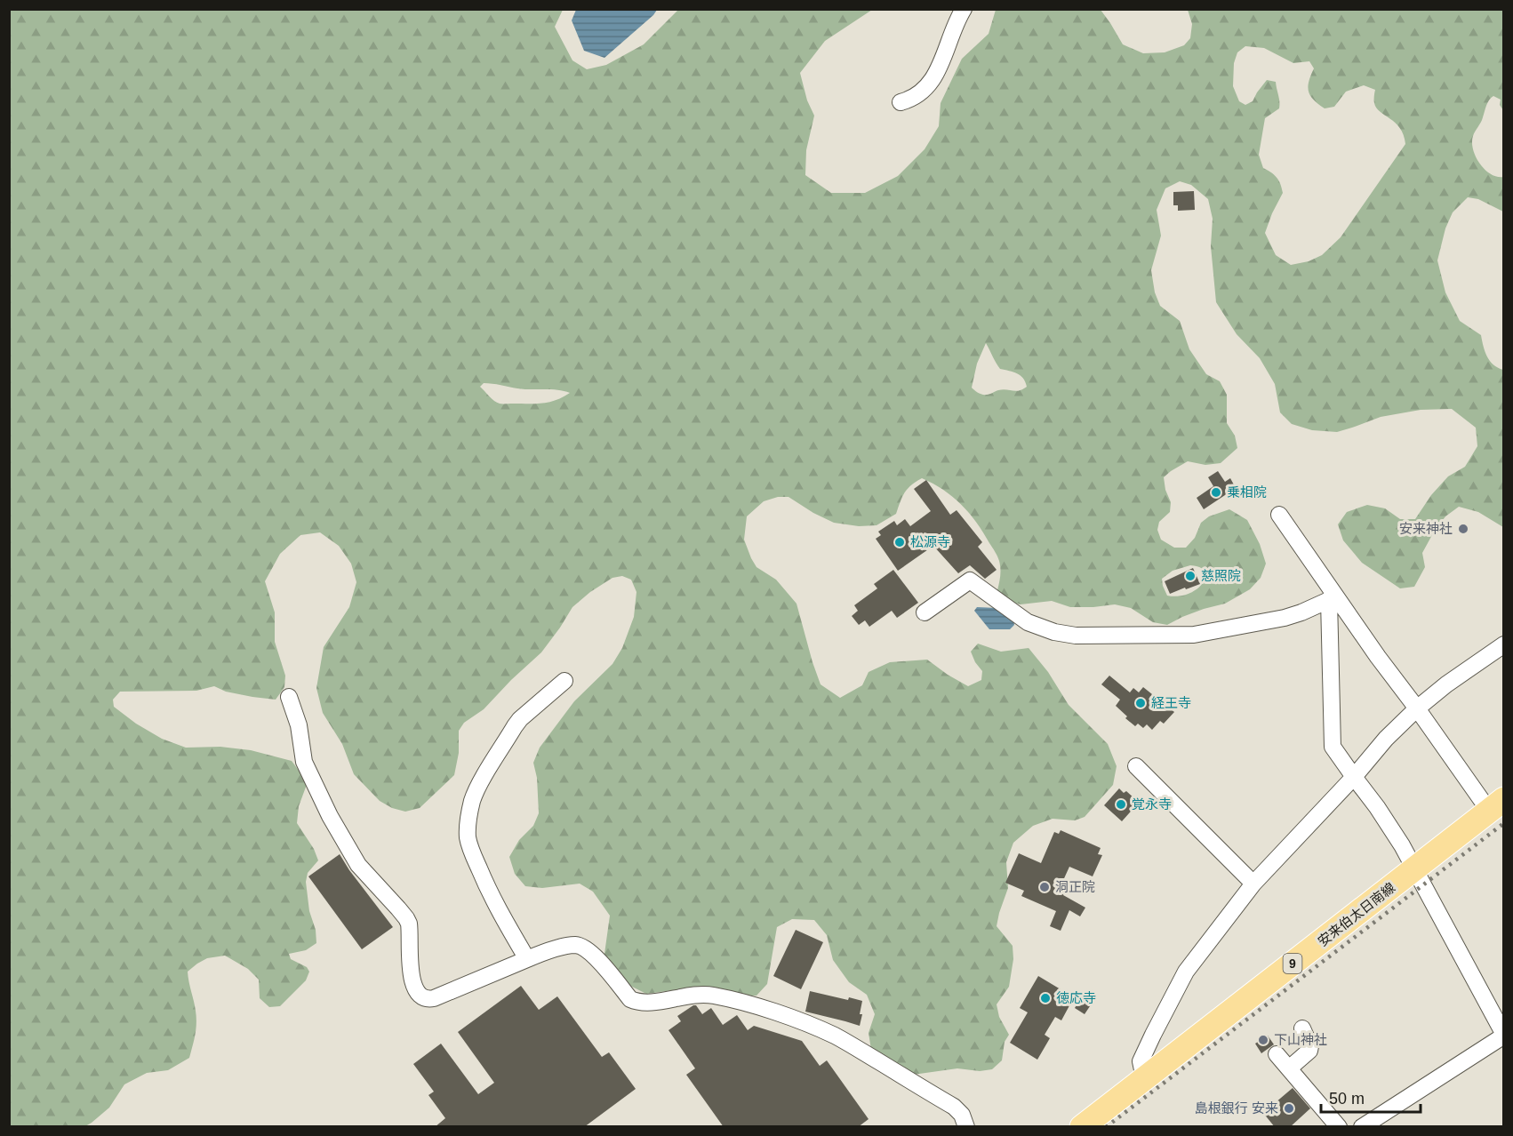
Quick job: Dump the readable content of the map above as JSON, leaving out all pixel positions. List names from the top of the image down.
{
  "streets": {
    "main road": ["安来伯太日南線", "9"]
  },
  "places": [
    "乗相院",
    "安来神社",
    "松源寺",
    "慈照院",
    "経王寺",
    "覚永寺",
    "洞正院",
    "徳応寺",
    "下山神社",
    "島根銀行 安来"
  ],
  "scale_bar": "50 m"
}
